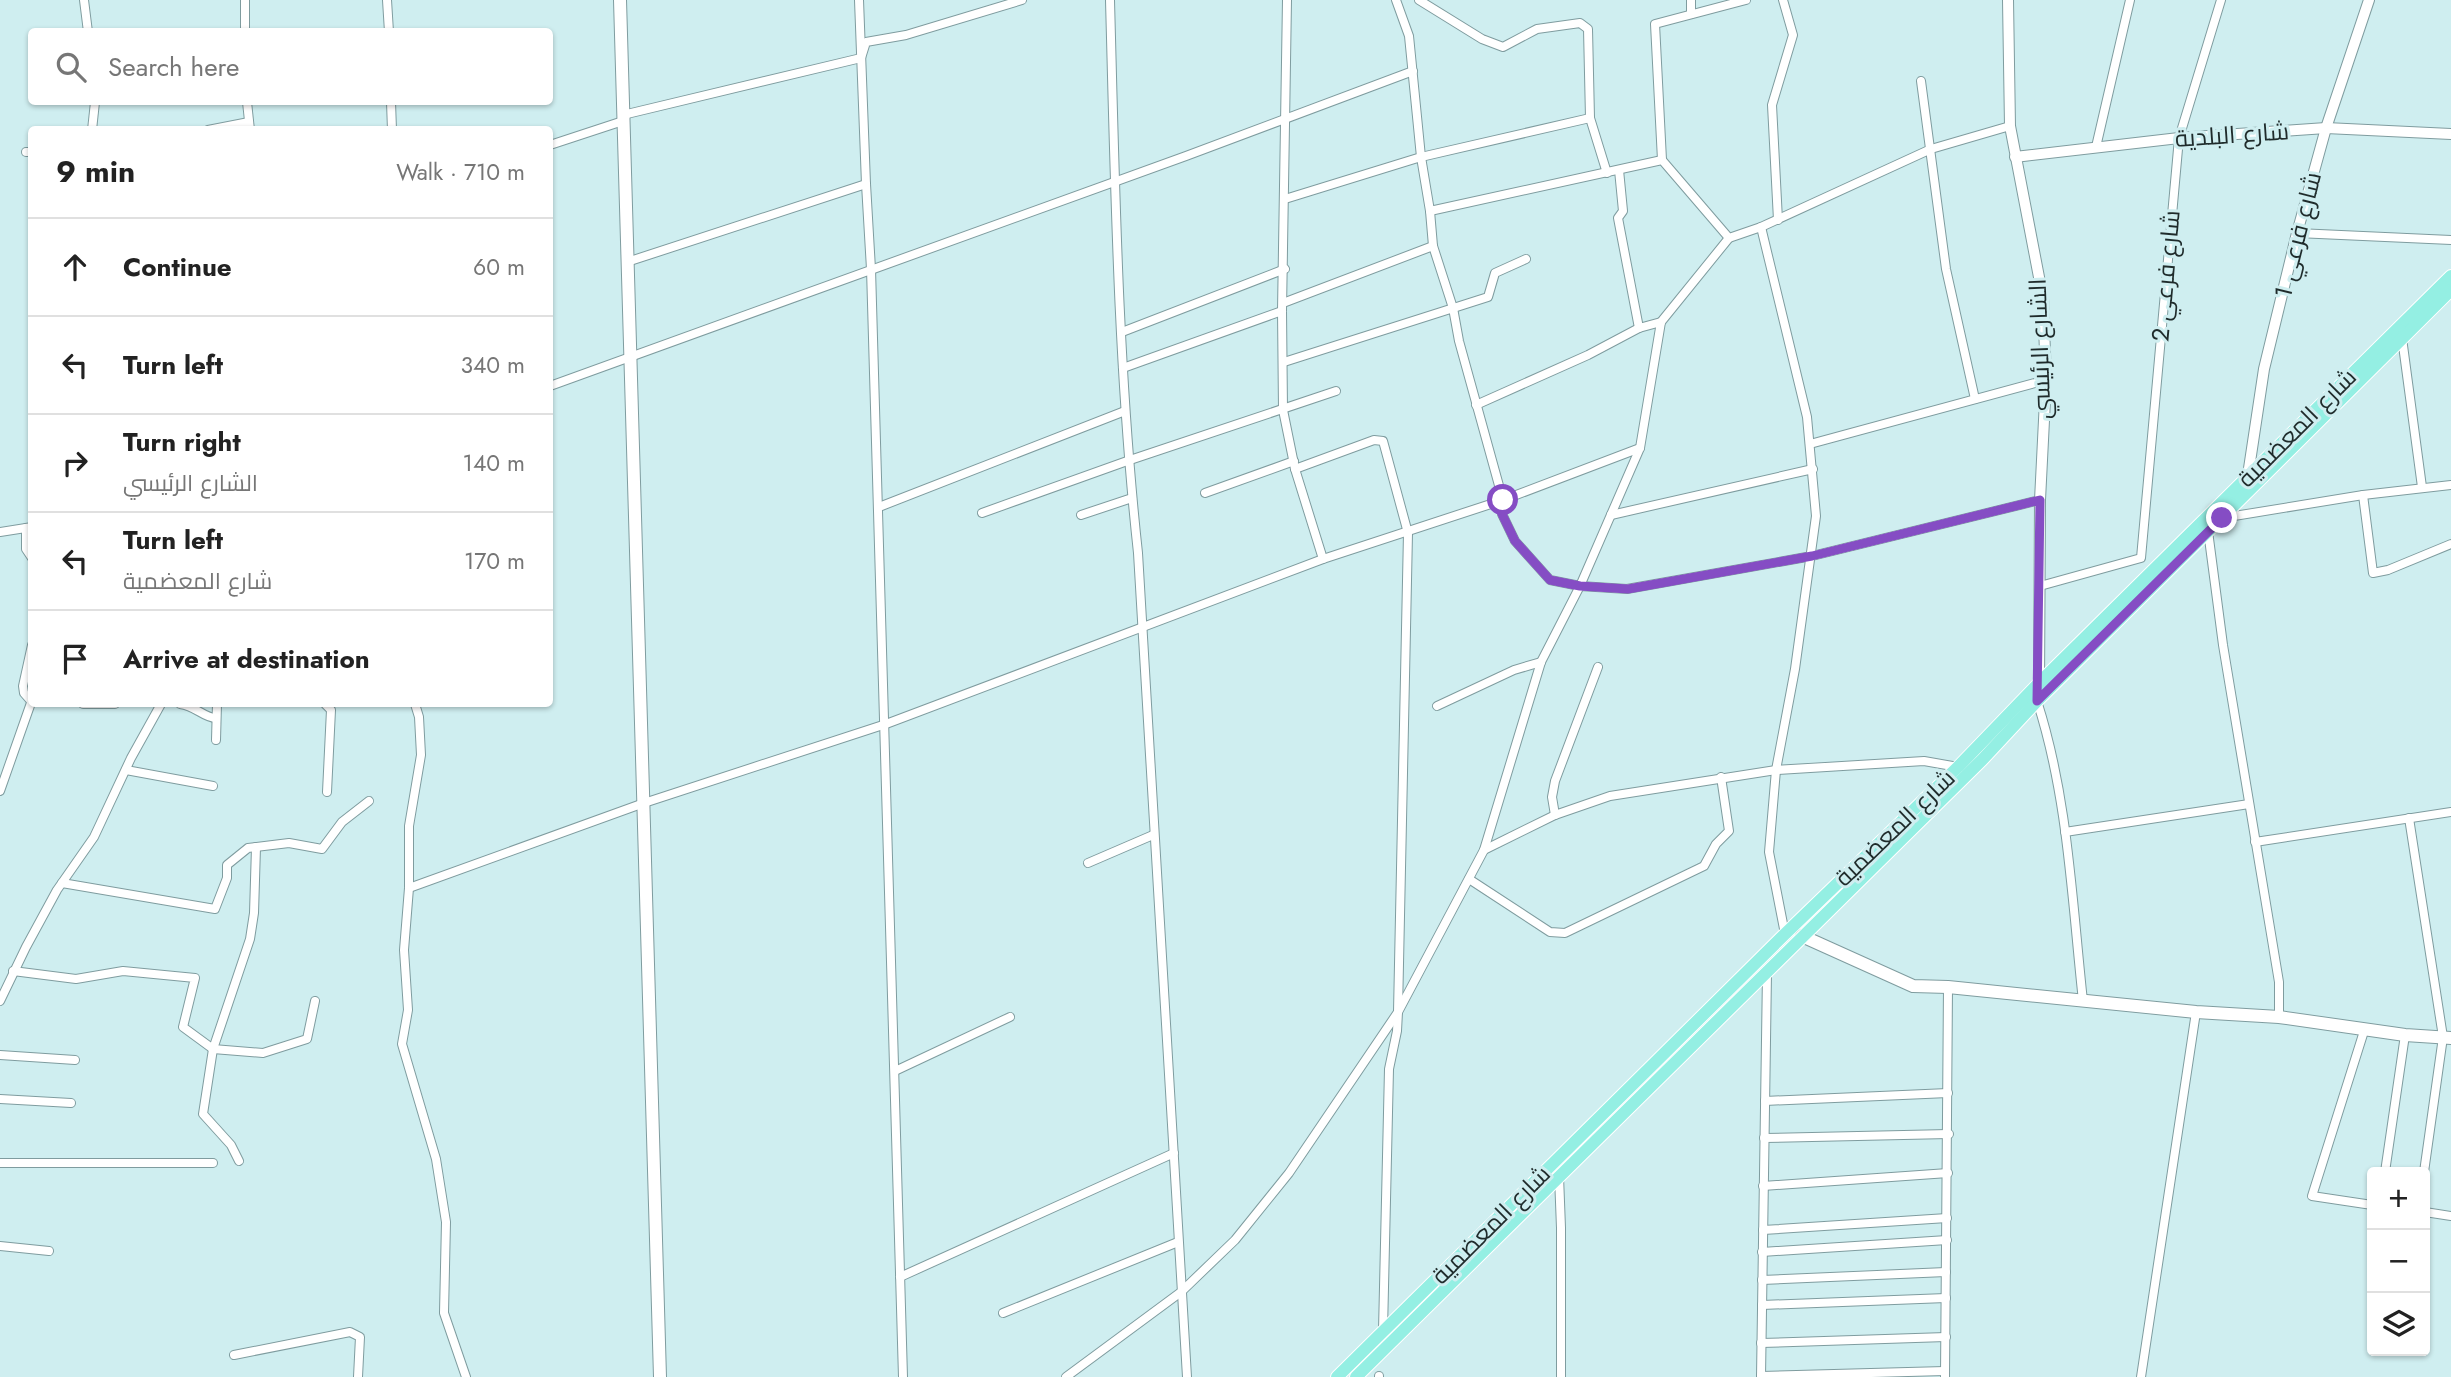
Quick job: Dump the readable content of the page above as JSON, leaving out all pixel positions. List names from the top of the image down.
{
  "streets": {
    "main road": ["شارع المعضمية"],
    "street": [
      "شارع البلدية",
      "شارع فرعي 1",
      "شارع فرعي 2",
      "الشارع الرئيسي"
    ]
  },
  "crossings": [
    ["شارع البلدية", "شارع فرعي 1"],
    ["شارع البلدية", "شارع فرعي 2"],
    ["شارع البلدية", "الشارع الرئيسي"],
    ["شارع فرعي 1", "شارع المعضمية"],
    ["شارع فرعي 2", "الشارع الرئيسي"],
    ["الشارع الرئيسي", "شارع المعضمية"]
  ],
  "page": {
    "search": "Search here",
    "heading": ["9 min", "Walk · 710 m"],
    "list": [
      ["Continue", "60 m"],
      ["Turn left", "340 m"],
      ["Turn right", "الشارع الرئيسي", "140 m"],
      ["Turn left", "شارع المعضمية", "170 m"],
      "Arrive at destination"
    ],
    "map_buttons": ["+", "−"]
  }
}
